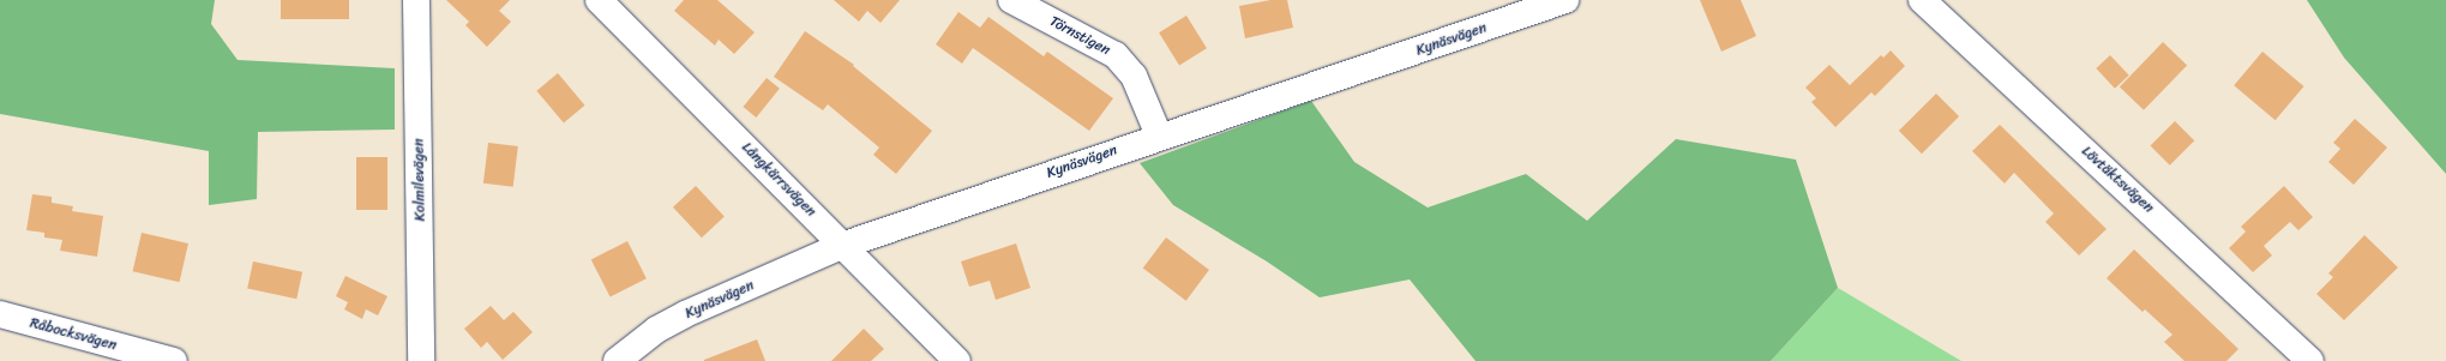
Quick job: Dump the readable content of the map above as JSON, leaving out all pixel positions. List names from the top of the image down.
{
  "streets": {
    "street": [
      "Törnstigen",
      "Kynäsvägen",
      "Kolmilevägen",
      "Långkärrsvägen",
      "Lövtäktsvägen",
      "Råbocksvägen"
    ]
  },
  "crossings": [
    ["Törnstigen", "Kynäsvägen"],
    ["Kynäsvägen", "Långkärrsvägen"]
  ]
}
